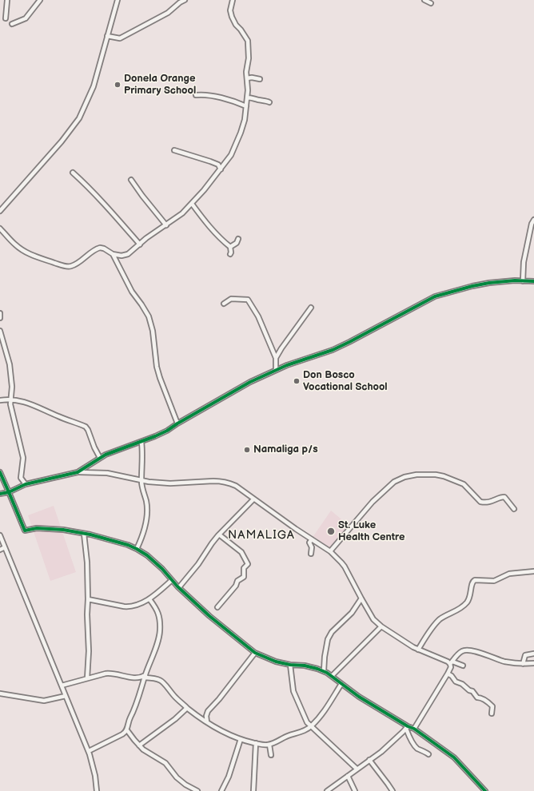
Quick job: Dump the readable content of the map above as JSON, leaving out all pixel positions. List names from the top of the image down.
{
  "districts": ["NAMALIGA"],
  "places": [
    "Donela Orange Primary School",
    "Don Bosco Vocational School",
    "Namaliga p/s",
    "St. Luke Health Centre"
  ]
}
